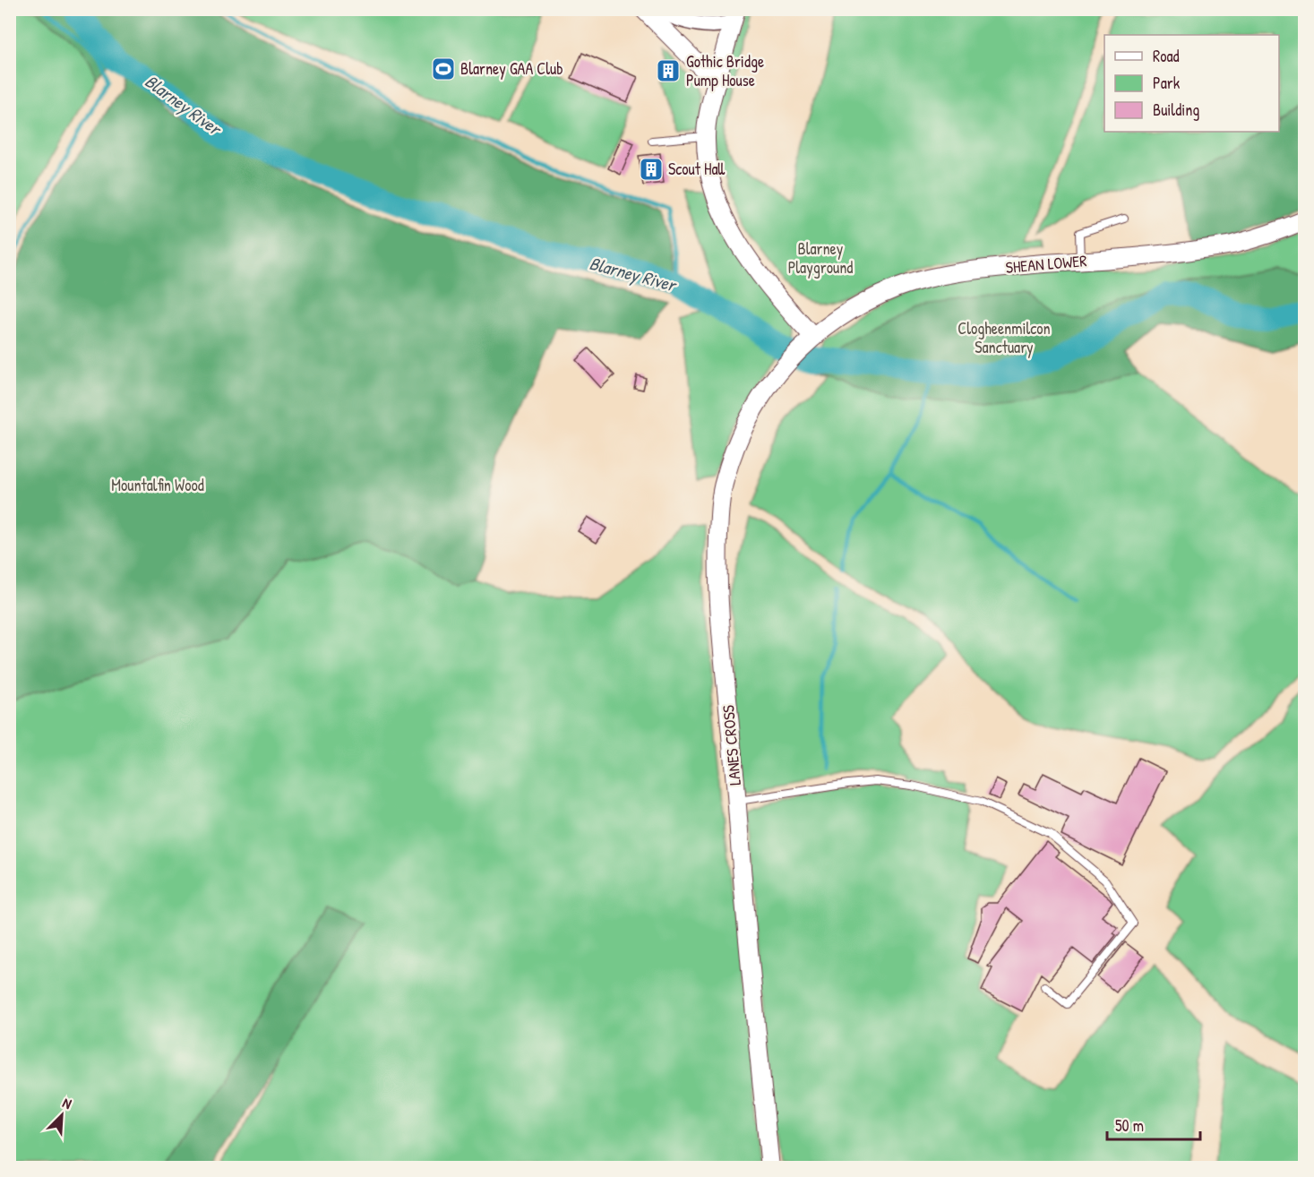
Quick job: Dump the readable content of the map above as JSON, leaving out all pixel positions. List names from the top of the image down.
{
  "streets": {
    "street": ["SHEAN LOWER", "LANES CROSS"]
  },
  "crossings": [
    ["SHEAN LOWER", "LANES CROSS"]
  ],
  "water": ["Blarney River"],
  "parks": ["Blarney Playground", "Clogheenmilcon Sanctuary", "Mountalfin Wood"],
  "places": {
    "sports": ["Blarney GAA Club"],
    "building": ["Gothic Bridge Pump House", "Scout Hall"]
  },
  "legend": ["Road", "Park", "Building"],
  "scale_bar": "50 m",
  "north": "top right"
}
